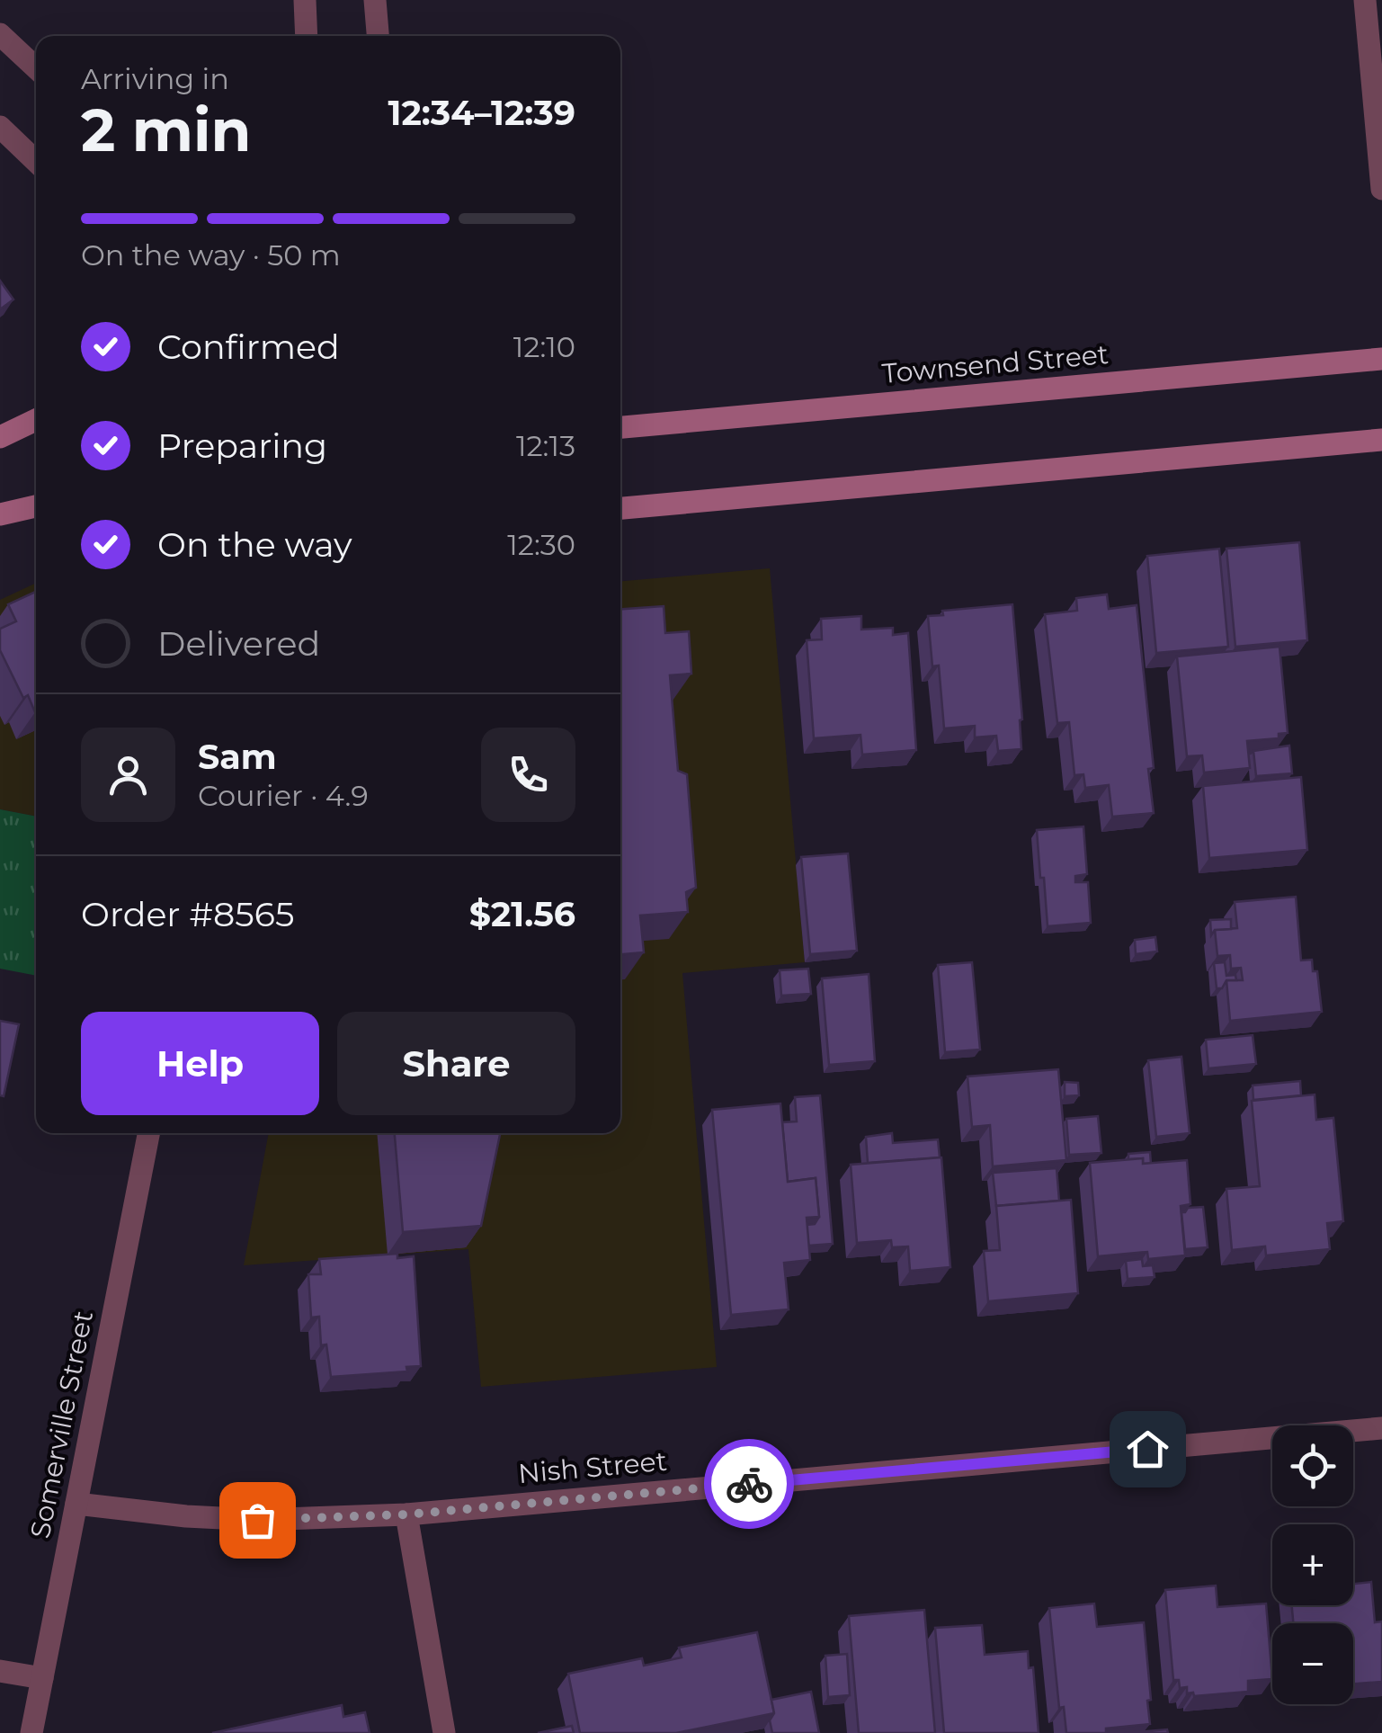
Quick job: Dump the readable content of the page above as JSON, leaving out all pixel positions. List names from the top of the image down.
{
  "streets": {
    "main road": ["Townsend Street"],
    "street": ["Somerville Street", "Nish Street"]
  },
  "crossings": [
    ["Somerville Street", "Nish Street"]
  ],
  "page": {
    "heading": ["2 min", "Arriving in", "12:34–12:39"],
    "panel": [
      "Sam",
      "Courier · 4.9",
      "Order #8565",
      "$21.56"
    ],
    "bar": "On the way · 50 m",
    "list": [
      ["Confirmed", "12:10"],
      ["Preparing", "12:13"],
      ["On the way", "12:30"],
      "Delivered"
    ],
    "buttons": ["Help", "Share"],
    "map_buttons": ["+", "−"]
  }
}
